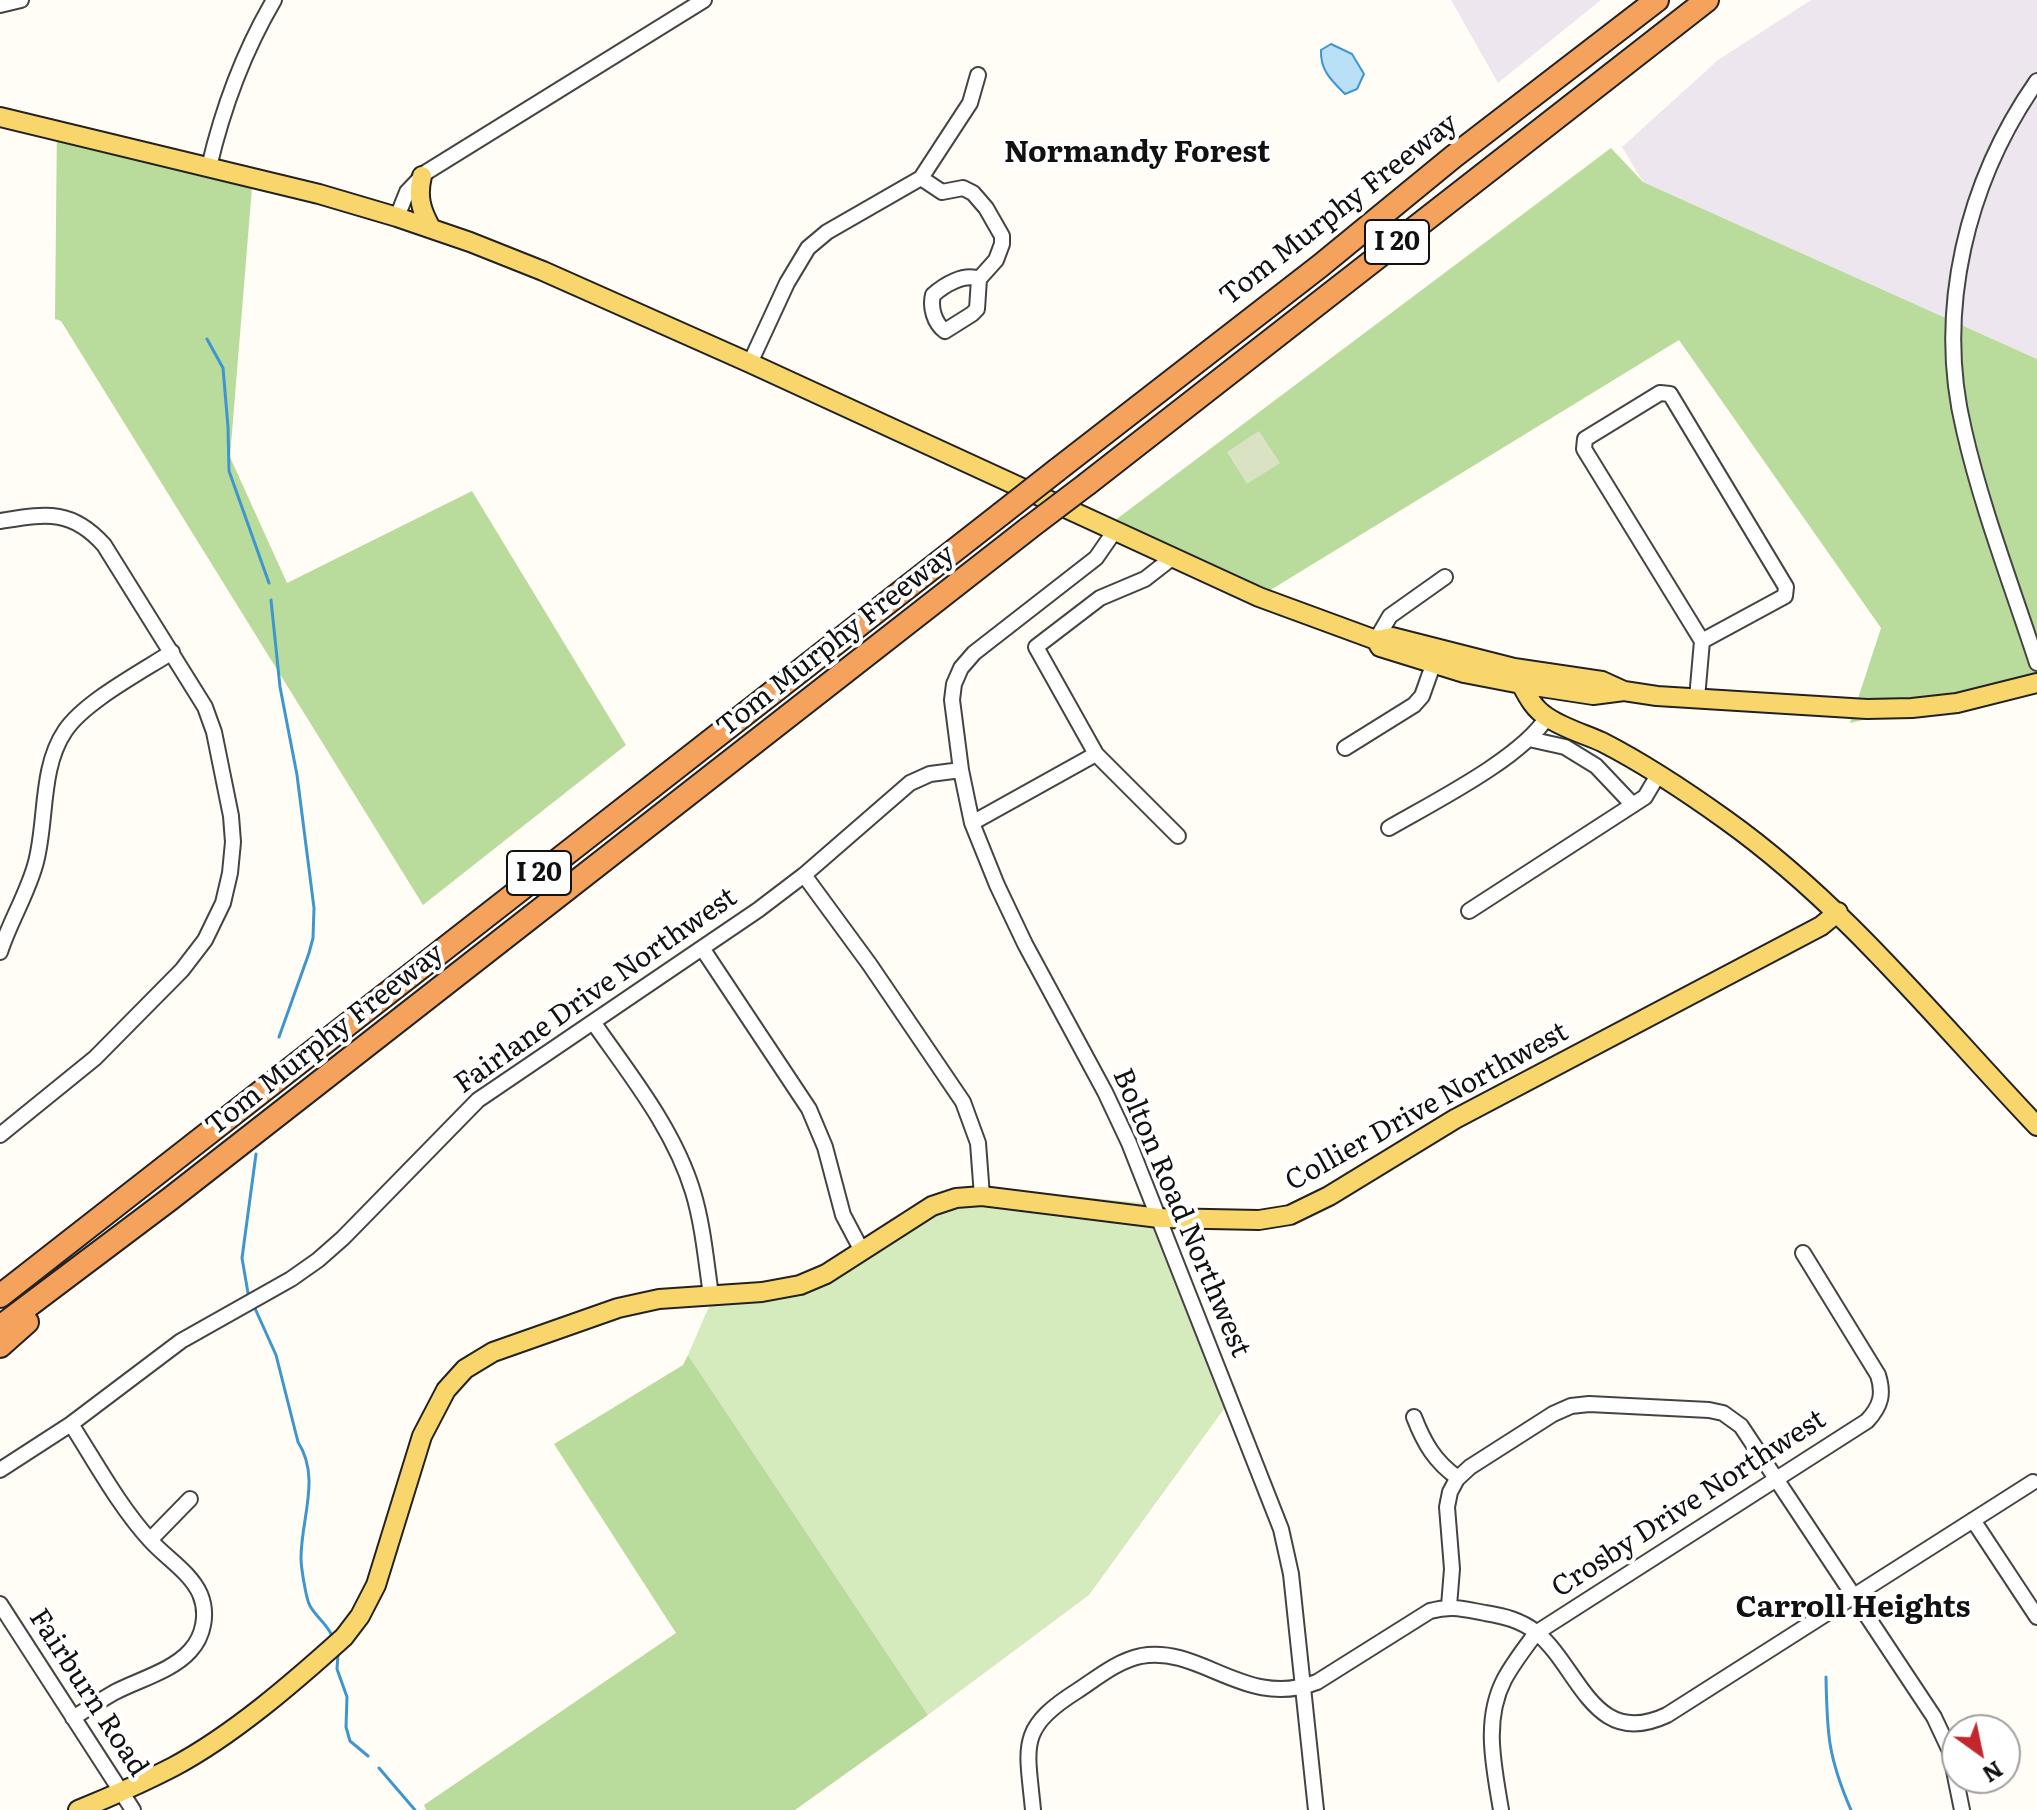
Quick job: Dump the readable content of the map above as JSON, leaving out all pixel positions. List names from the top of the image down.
{
  "streets": {
    "highway": ["Tom Murphy Freeway", "I 20"],
    "main road": ["Collier Drive Northwest"],
    "street": [
      "Fairlane Drive Northwest",
      "Bolton Road Northwest",
      "Crosby Drive Northwest",
      "Fairburn Road"
    ]
  },
  "crossings": [
    ["Fairlane Drive Northwest", "Bolton Road Northwest"],
    ["Collier Drive Northwest", "Bolton Road Northwest"],
    ["Collier Drive Northwest", "Fairburn Road"]
  ],
  "districts": ["Normandy Forest", "Carroll Heights"],
  "north": "bottom right"
}
